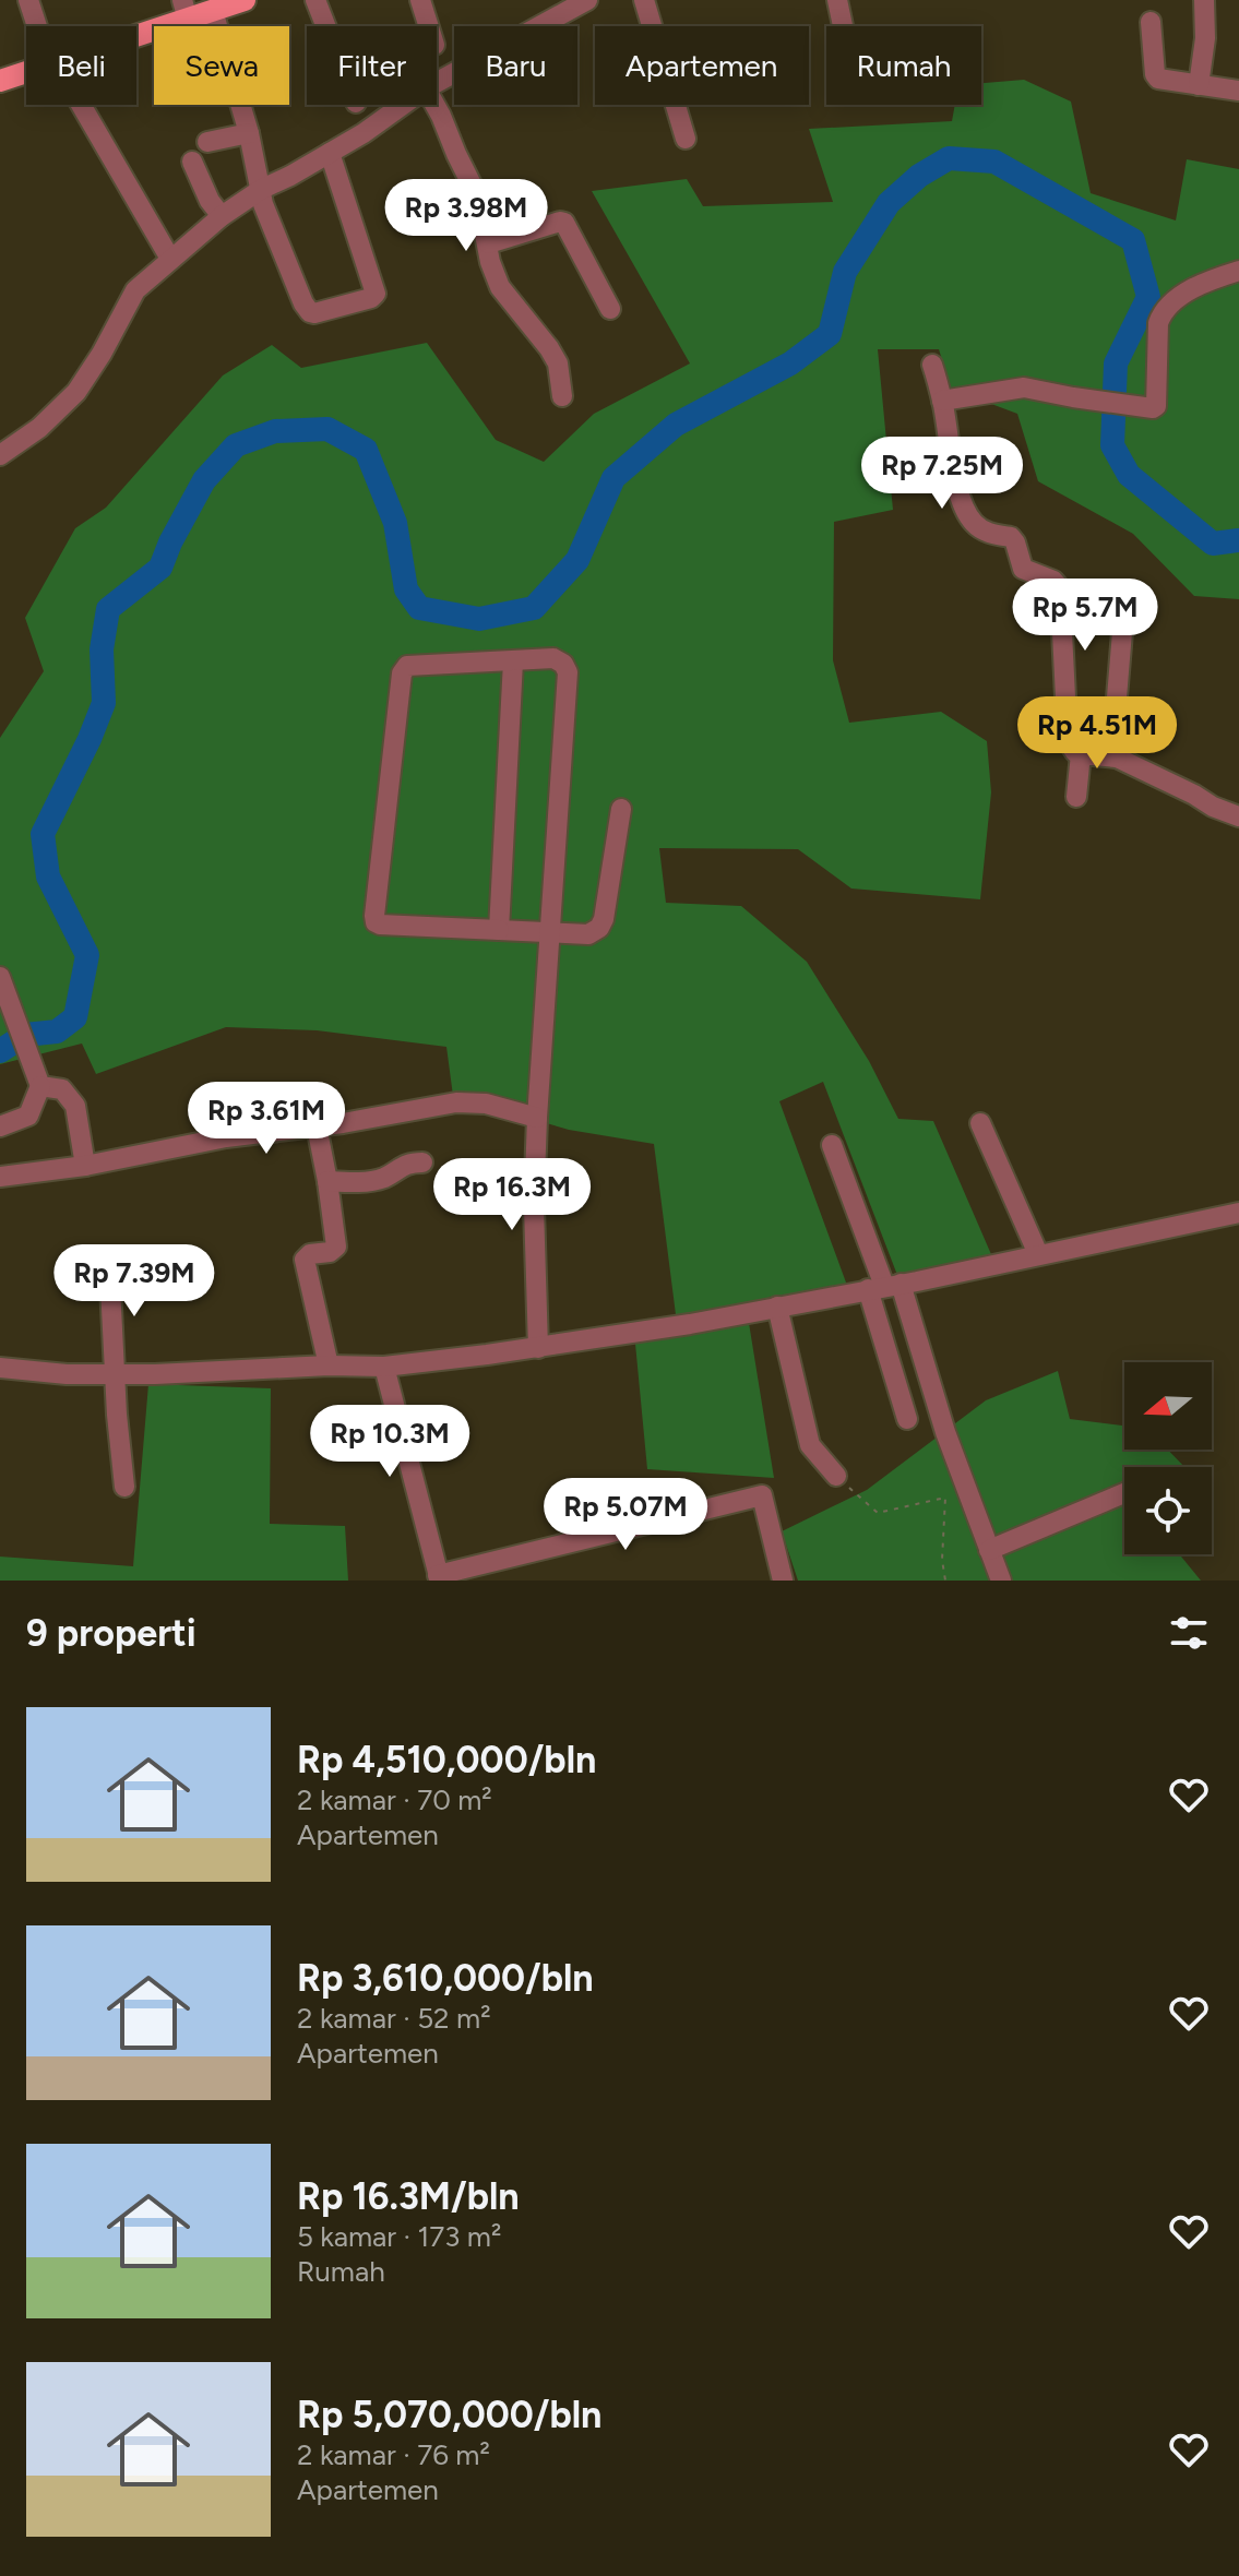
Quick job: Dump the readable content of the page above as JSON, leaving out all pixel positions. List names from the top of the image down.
{
  "north": "left",
  "page": {
    "chip": [
      "Beli",
      "Sewa",
      "Filter",
      "Baru",
      "Apartemen",
      "Rumah"
    ],
    "price": [
      "Rp 3.98M",
      "Rp 7.25M",
      "Rp 5.7M",
      "Rp 4.51M",
      "Rp 3.61M",
      "Rp 16.3M",
      "Rp 7.39M",
      "Rp 10.3M",
      "Rp 5.07M"
    ],
    "heading": "9 properti",
    "list": [
      {
        "name": "Rp 4,510,000/bln",
        "note": "2 kamar · 70 m² · Apartemen"
      },
      {
        "name": "Rp 3,610,000/bln",
        "note": "2 kamar · 52 m² · Apartemen"
      },
      {
        "name": "Rp 16.3M/bln",
        "note": "5 kamar · 173 m² · Rumah"
      },
      {
        "name": "Rp 5,070,000/bln",
        "note": "2 kamar · 76 m² · Apartemen"
      }
    ]
  }
}
